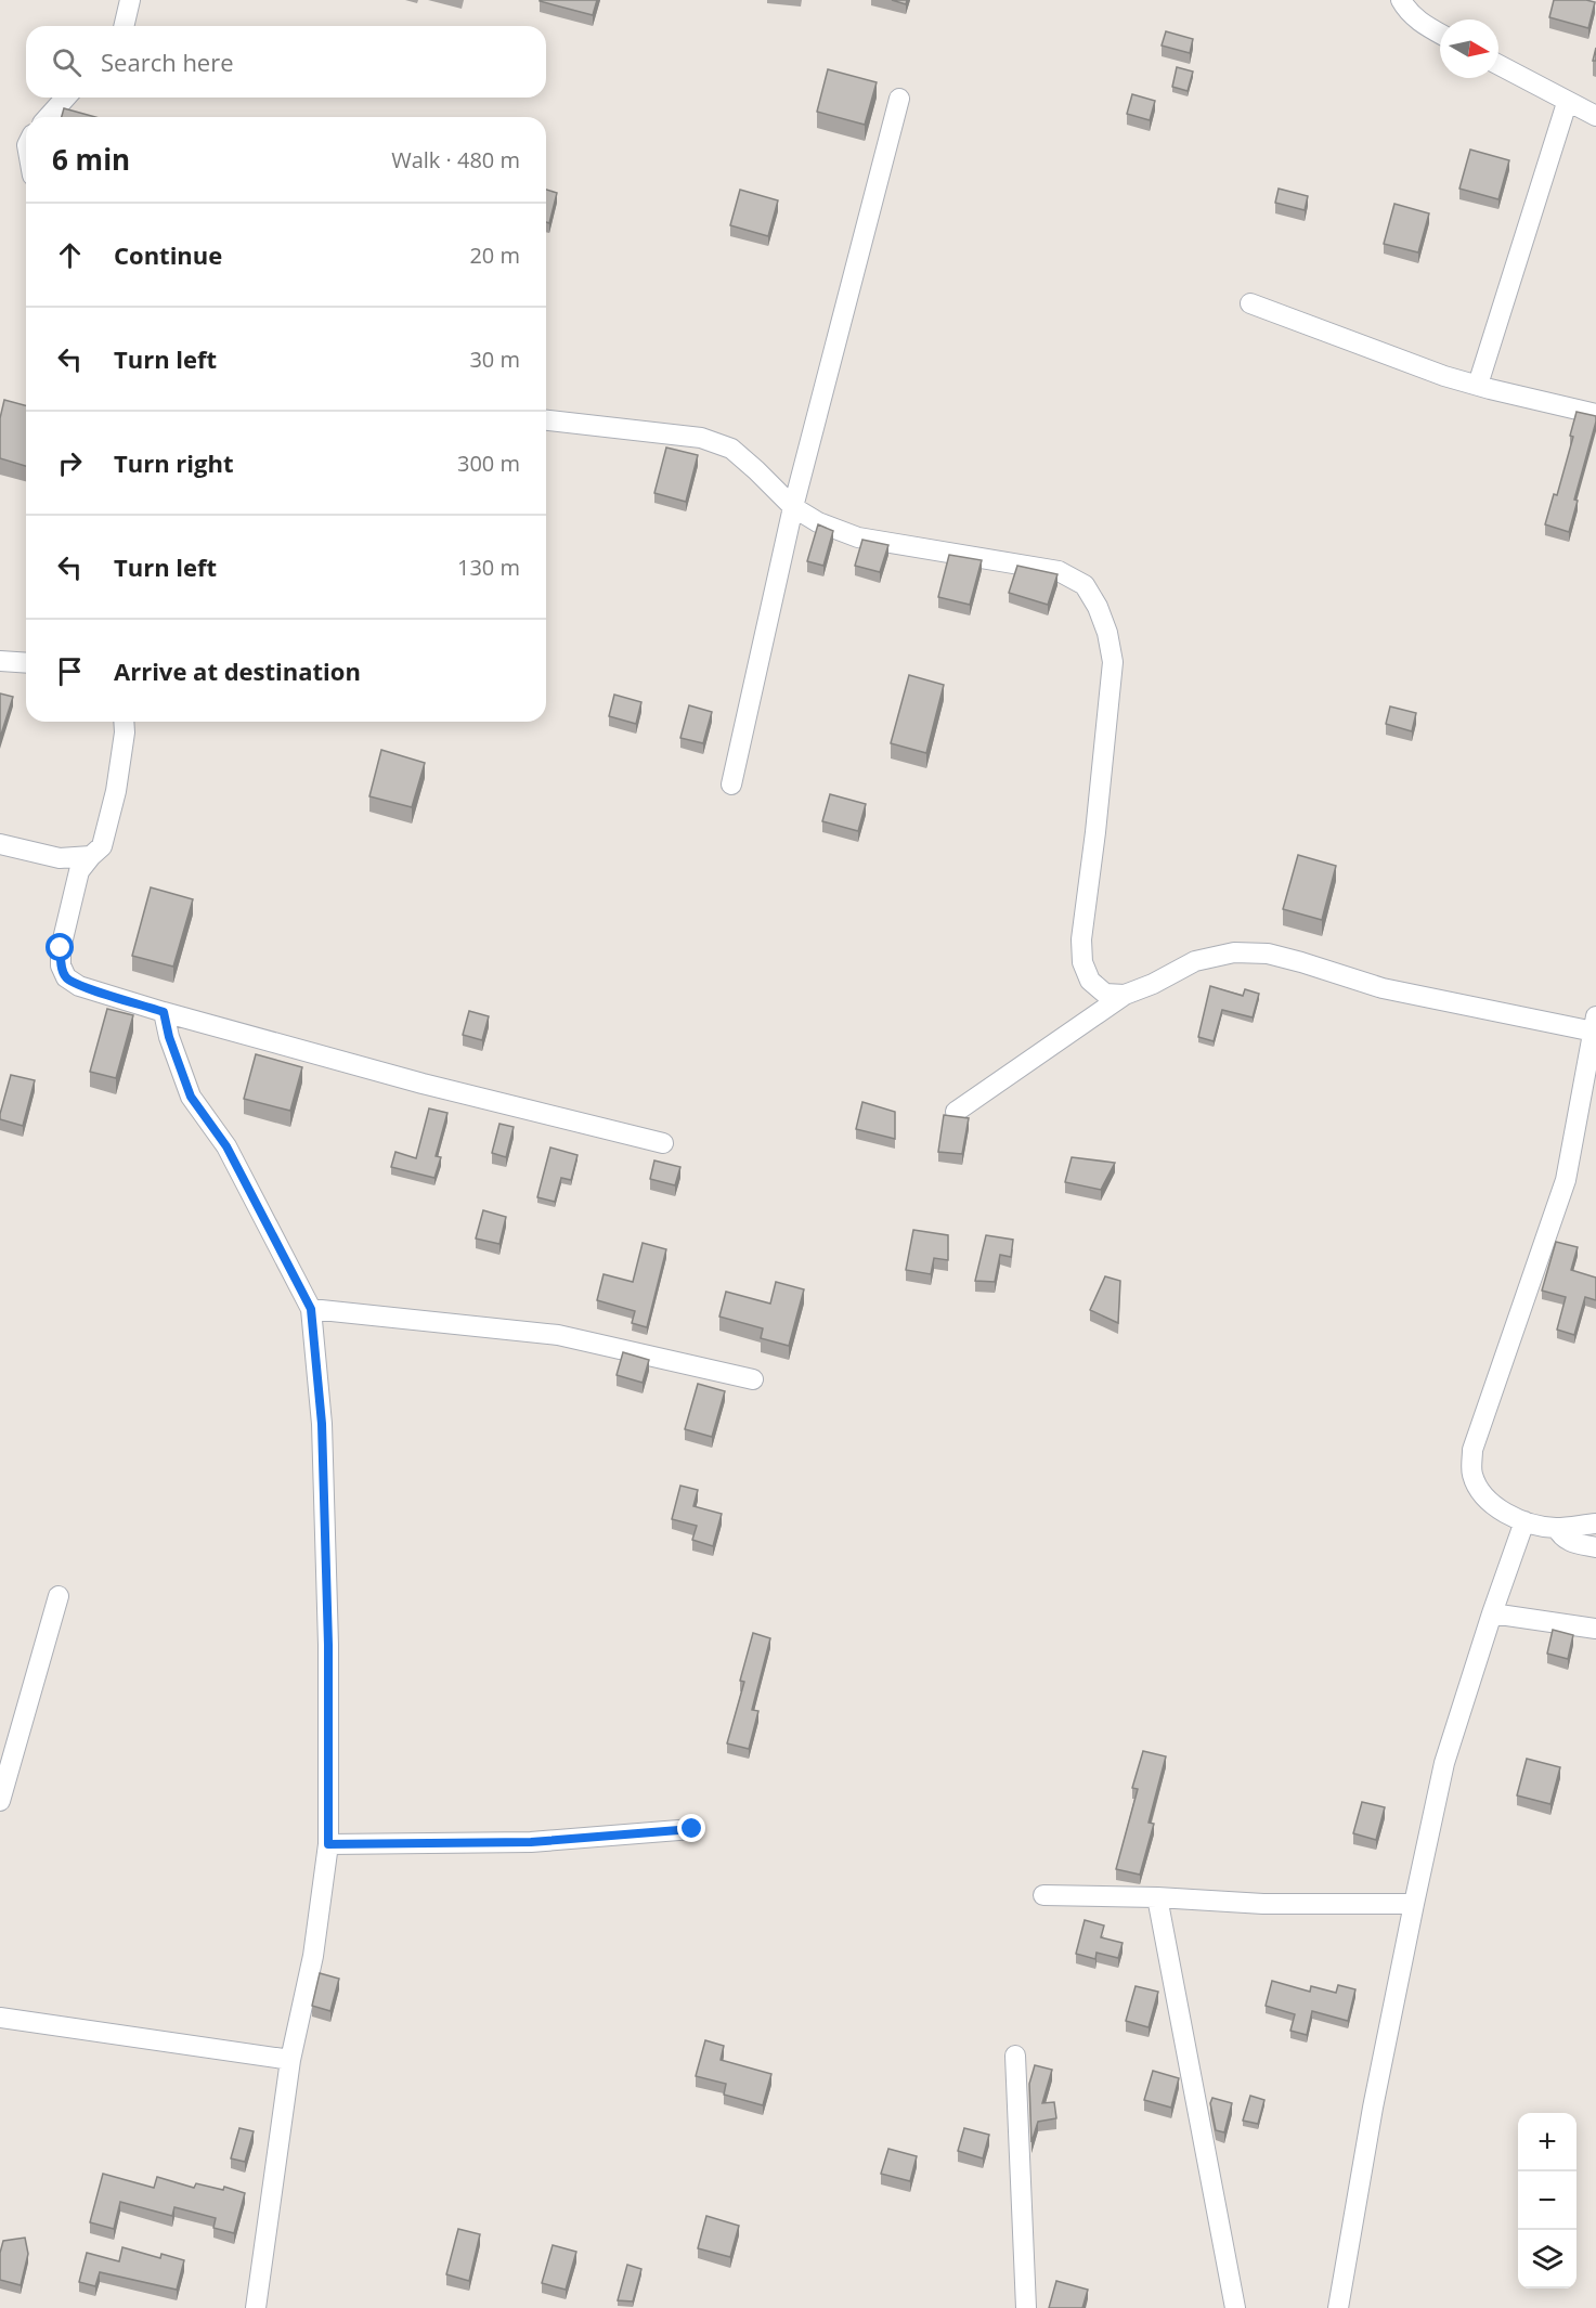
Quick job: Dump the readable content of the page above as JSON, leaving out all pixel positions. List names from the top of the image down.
{
  "north": "right",
  "page": {
    "search": "Search here",
    "heading": ["6 min", "Walk · 480 m"],
    "list": [
      ["Continue", "20 m"],
      ["Turn left", "30 m"],
      ["Turn right", "300 m"],
      ["Turn left", "130 m"],
      "Arrive at destination"
    ],
    "map_buttons": ["+", "−"]
  }
}
